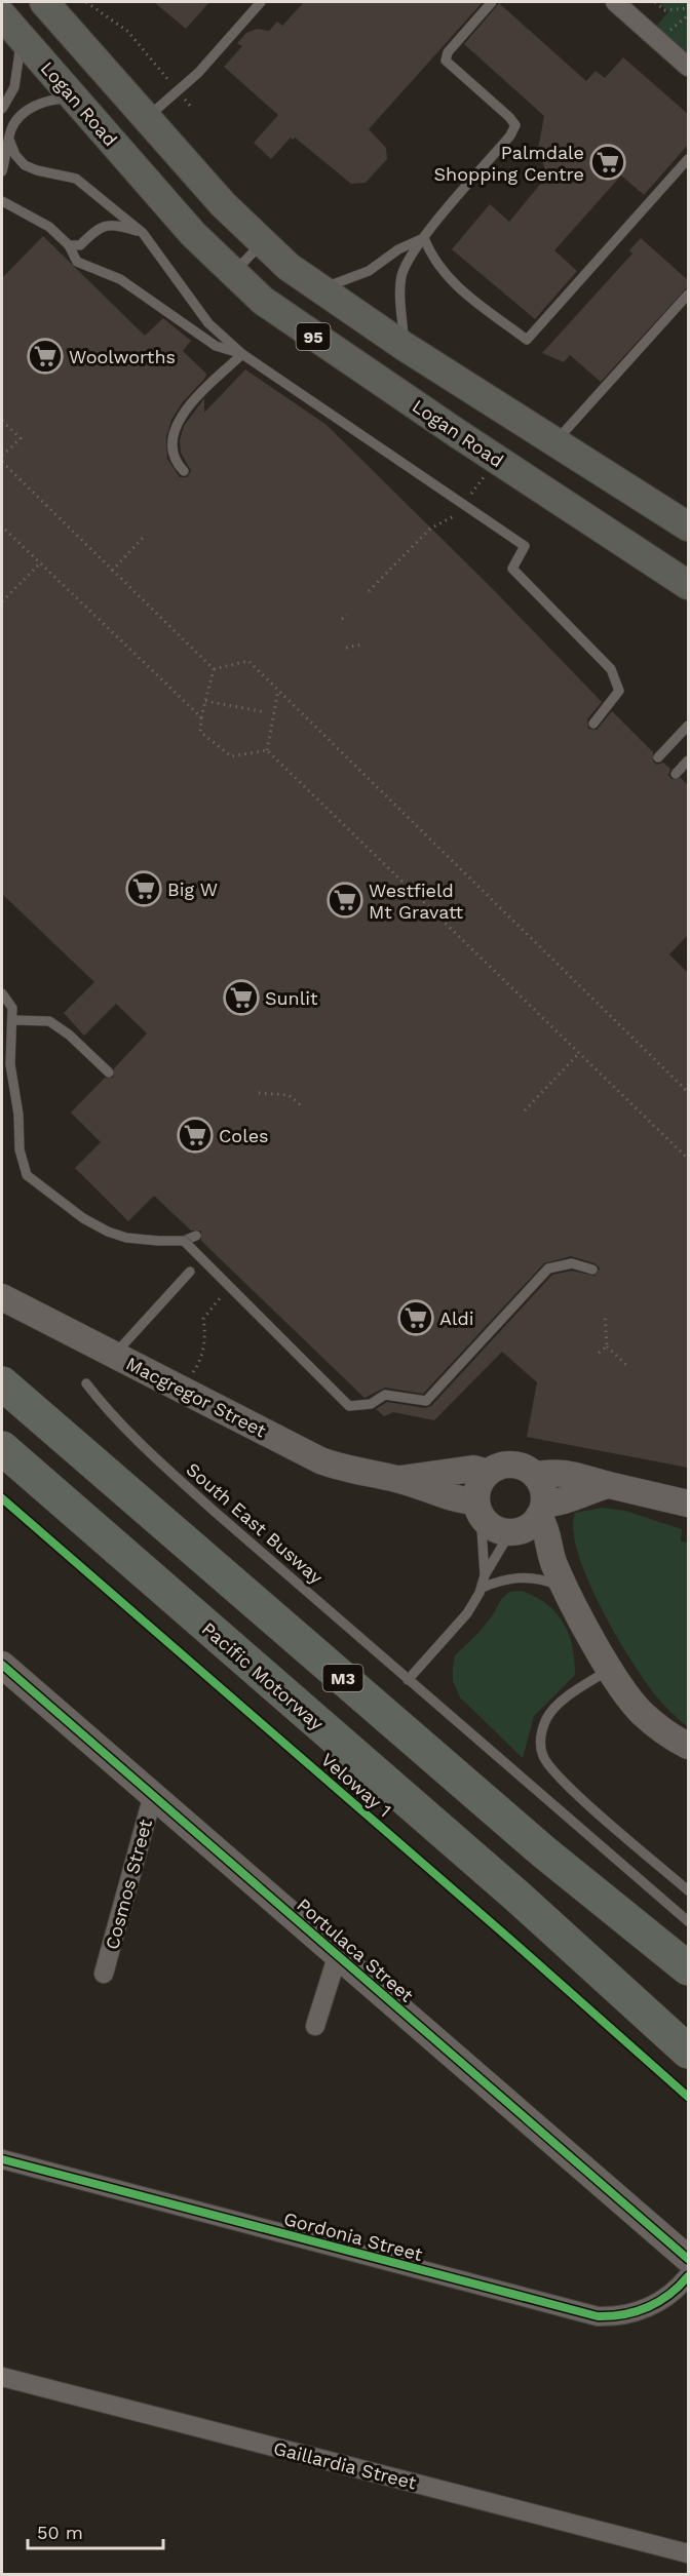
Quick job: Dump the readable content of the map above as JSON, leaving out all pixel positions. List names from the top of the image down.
{
  "streets": {
    "highway": ["Pacific Motorway", "M3"],
    "main road": ["Logan Road", "95"],
    "street": [
      "Macgregor Street",
      "Cosmos Street",
      "Portulaca Street",
      "Gordonia Street",
      "Gaillardia Street"
    ],
    "lane": ["South East Busway"],
    "cycle path": ["Veloway 1"]
  },
  "crossings": [
    ["Cosmos Street", "Portulaca Street"]
  ],
  "places": {
    "supermarket": [
      "Palmdale Shopping Centre",
      "Woolworths",
      "Big W",
      "Westfield Mt Gravatt",
      "Sunlit",
      "Coles",
      "Aldi"
    ]
  },
  "scale_bar": "50 m"
}
